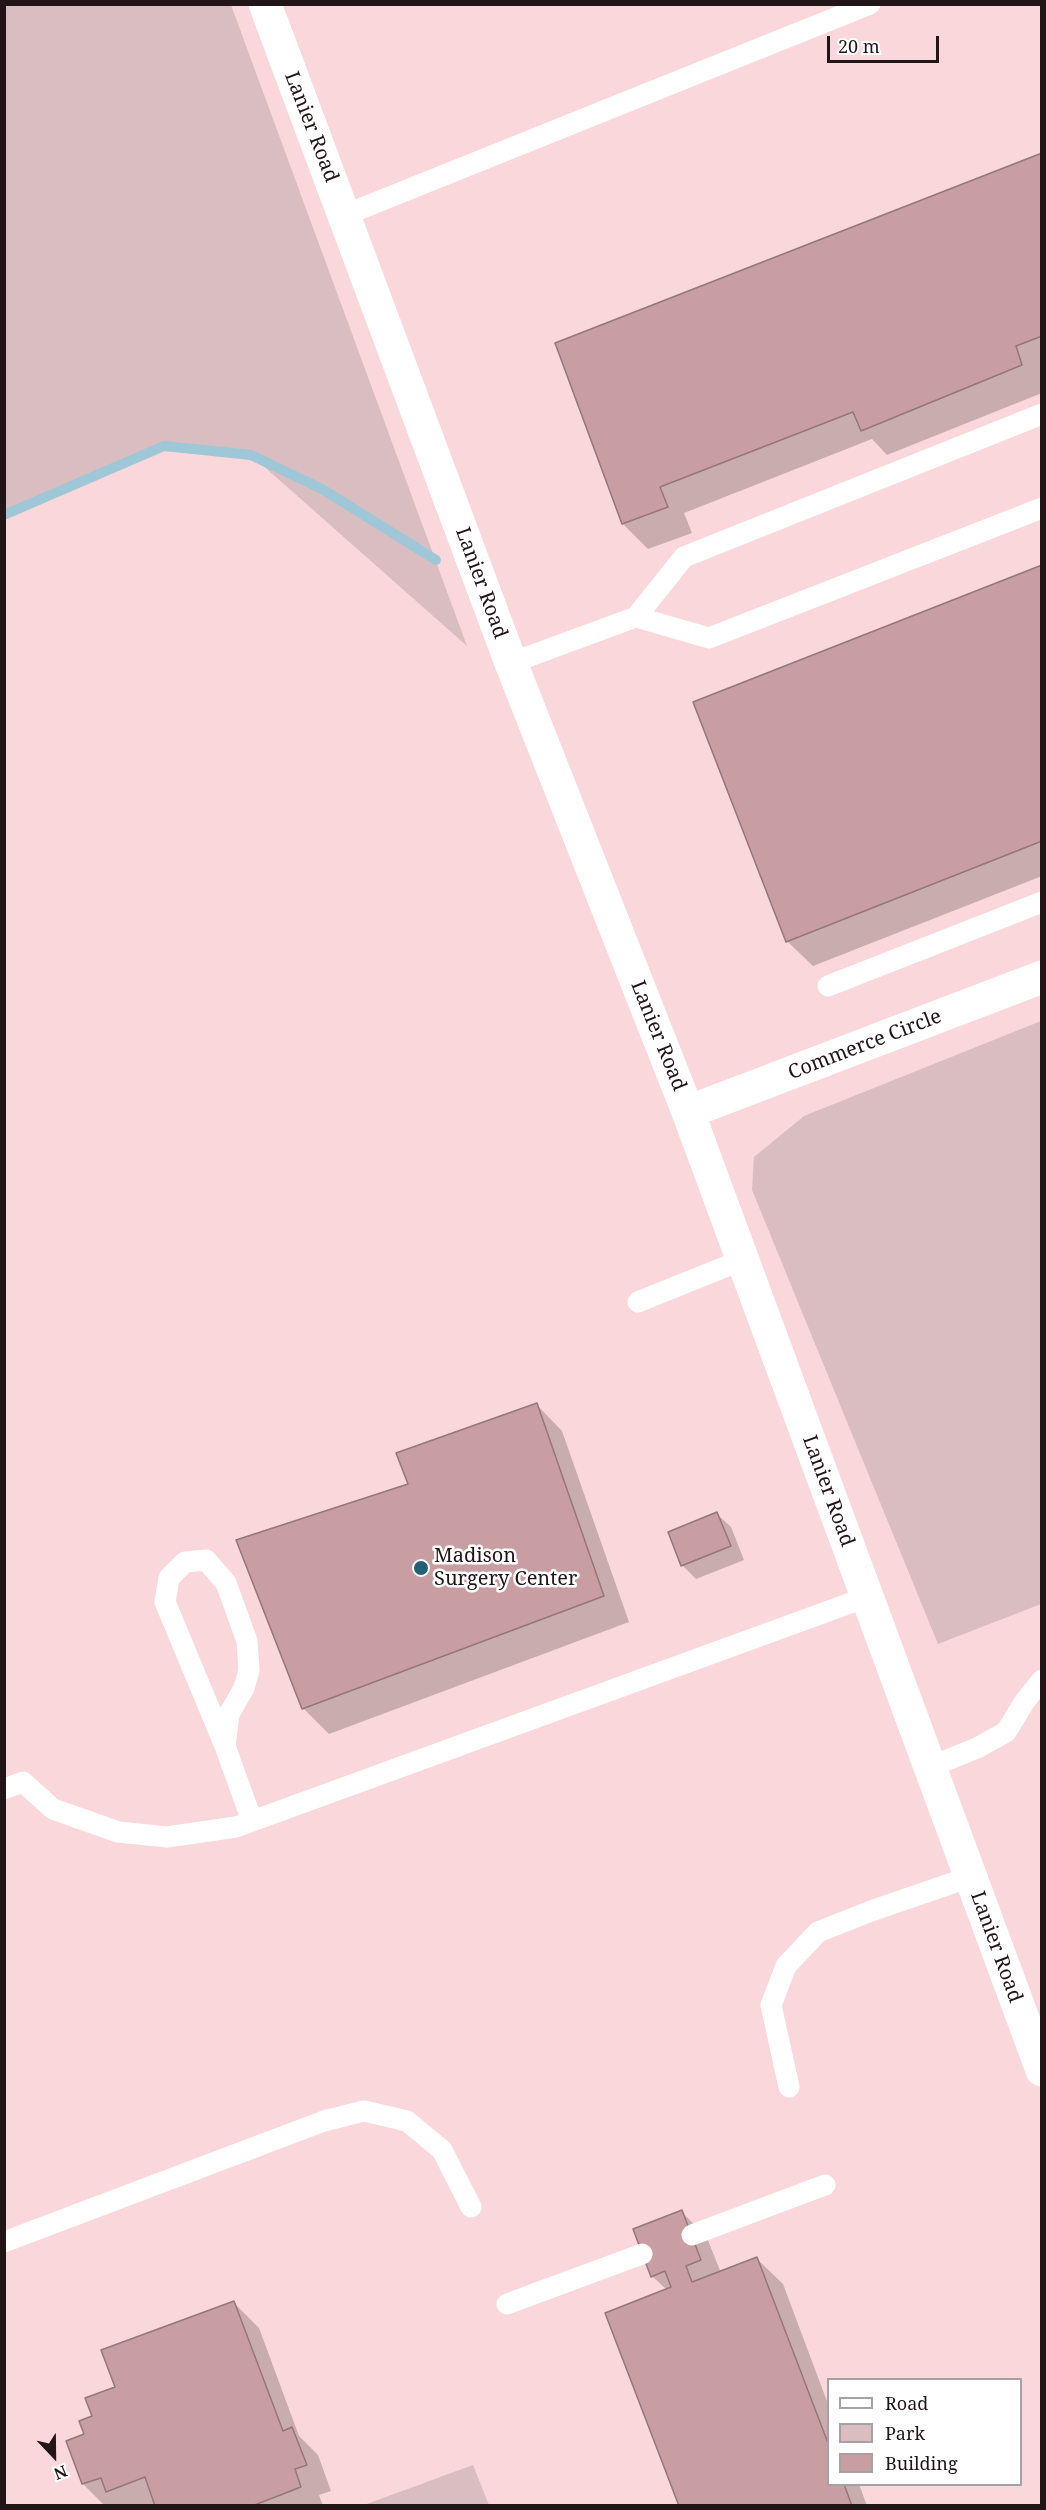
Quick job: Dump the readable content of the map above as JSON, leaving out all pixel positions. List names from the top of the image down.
{
  "streets": {
    "street": ["Lanier Road", "Commerce Circle"]
  },
  "crossings": [
    ["Lanier Road", "Commerce Circle"]
  ],
  "places": ["Madison Surgery Center"],
  "legend": ["Road", "Park", "Building"],
  "scale_bar": "20 m",
  "north": "bottom"
}
